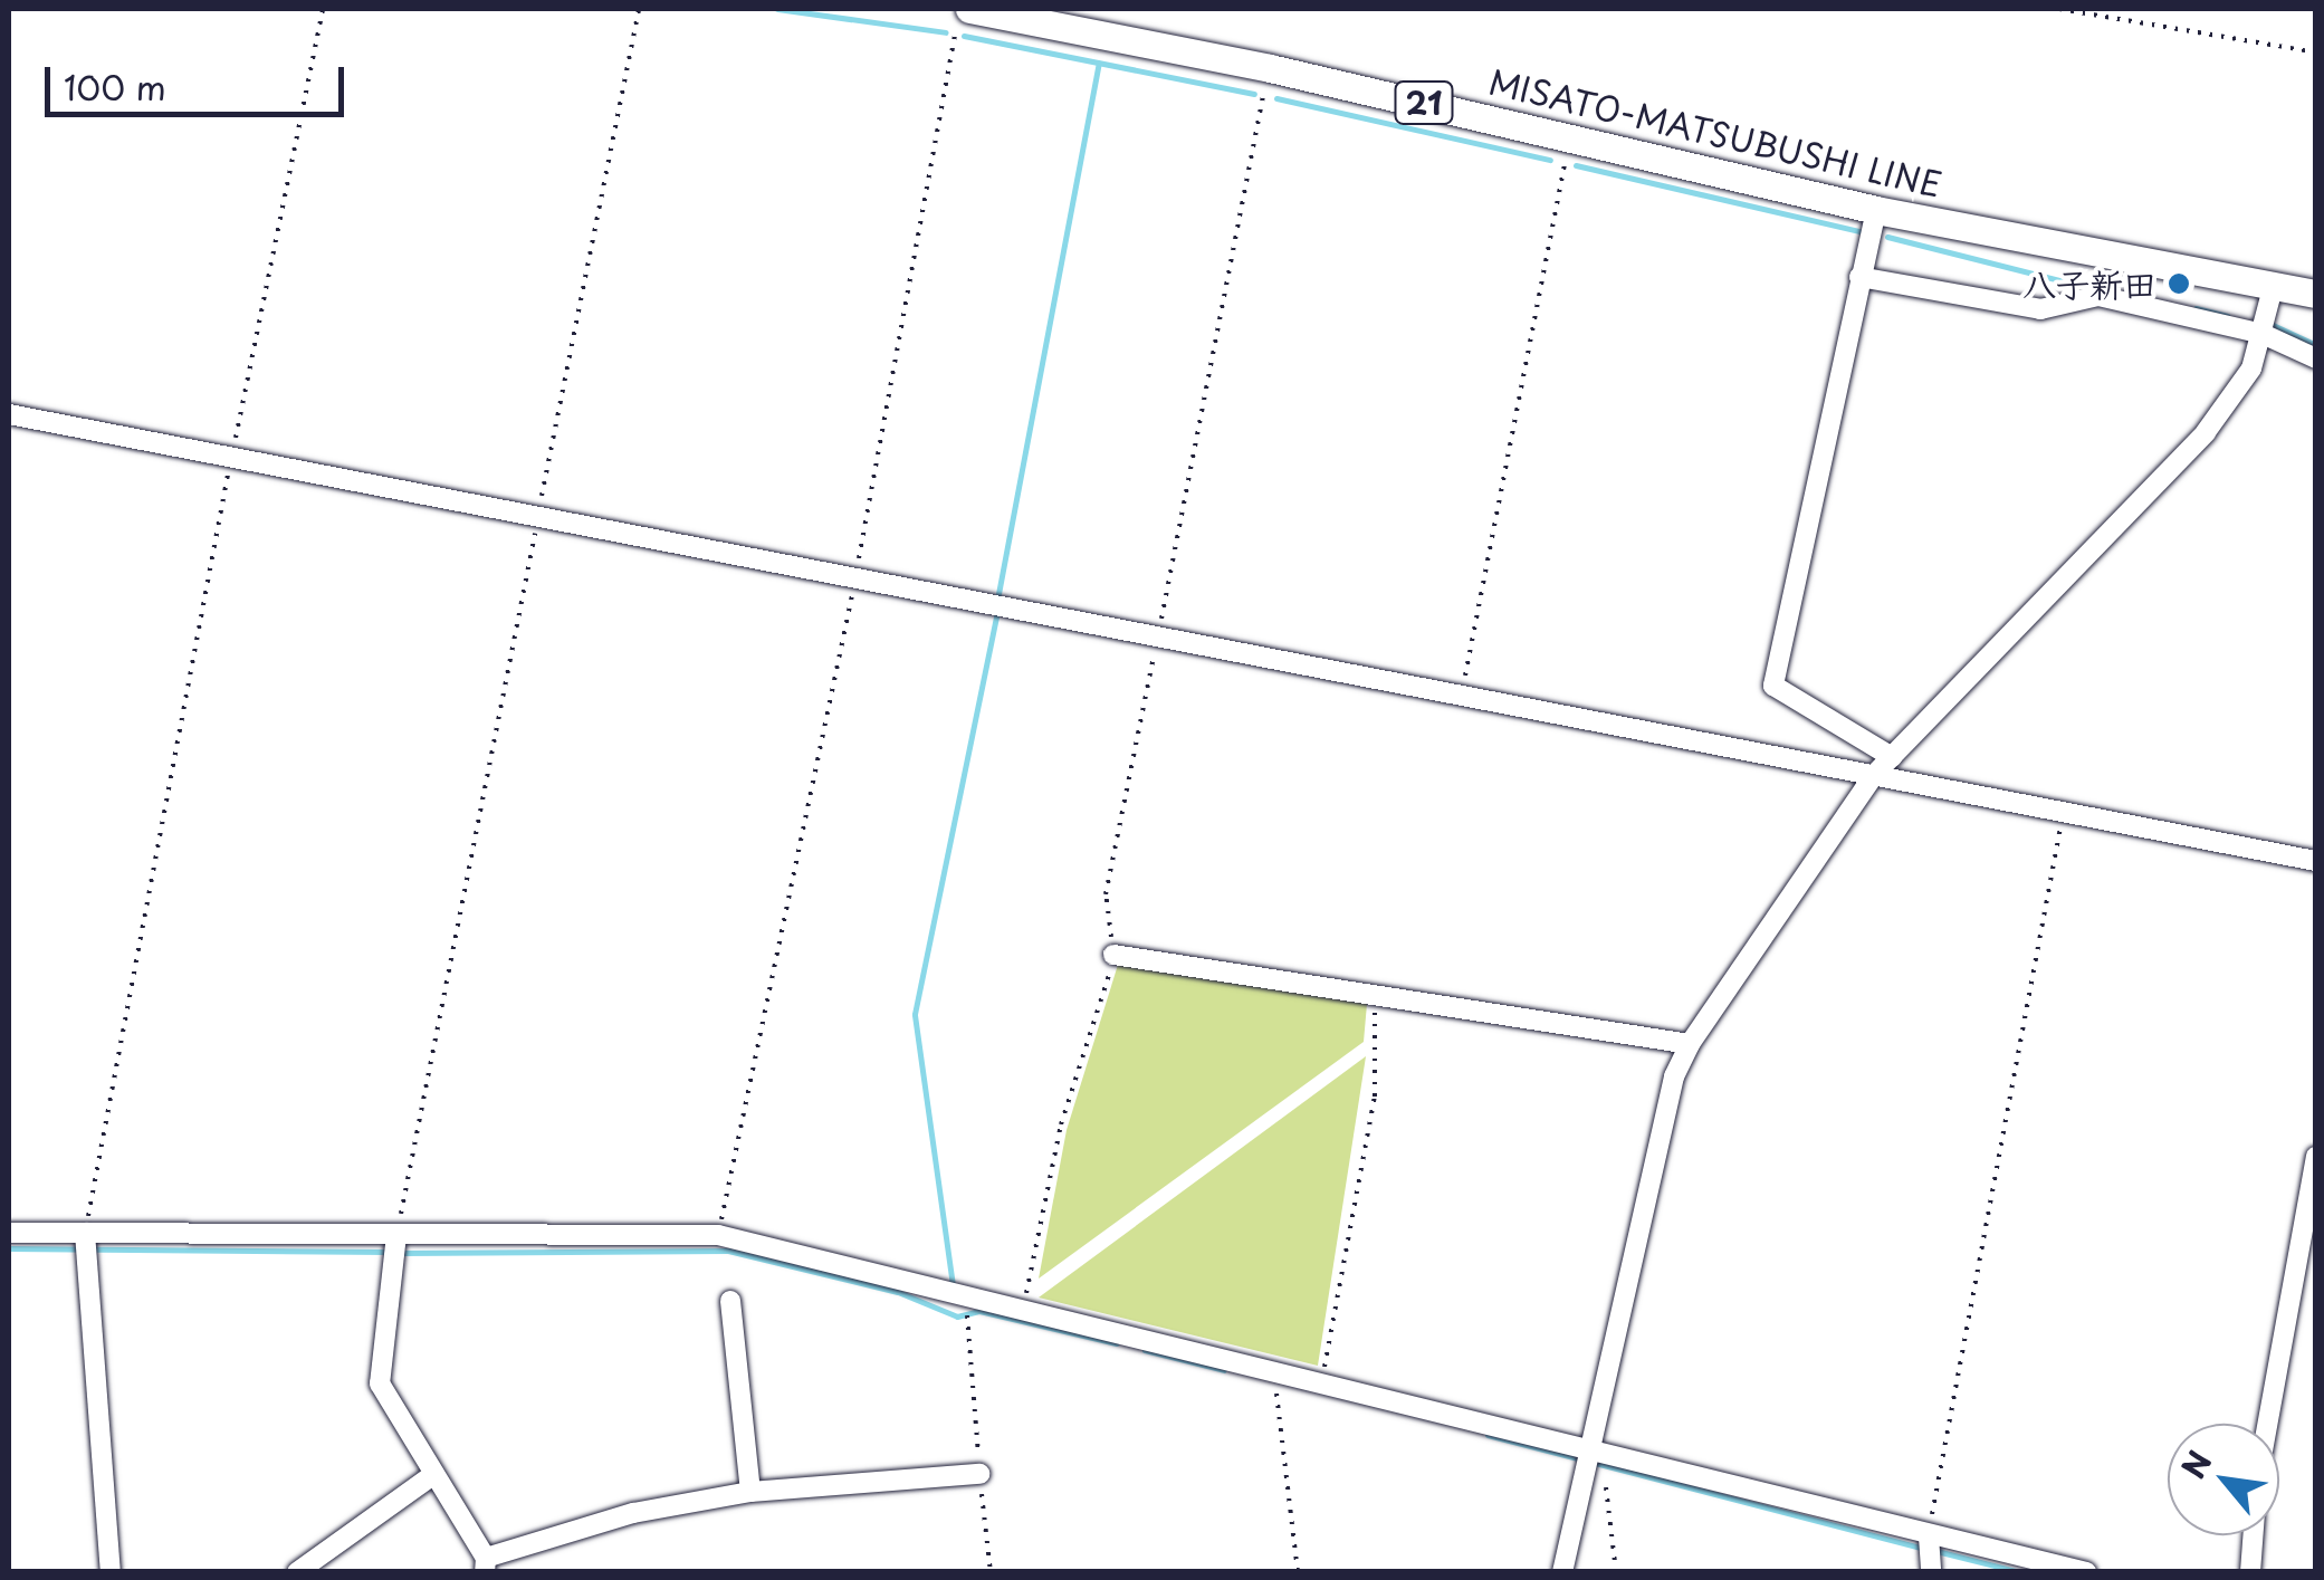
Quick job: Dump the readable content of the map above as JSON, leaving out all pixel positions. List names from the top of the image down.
{
  "streets": {
    "main road": ["21", "MISATO-MATSUBUSHI LINE"]
  },
  "places": ["八子新田"],
  "scale_bar": "100 m",
  "north": "top left"
}
